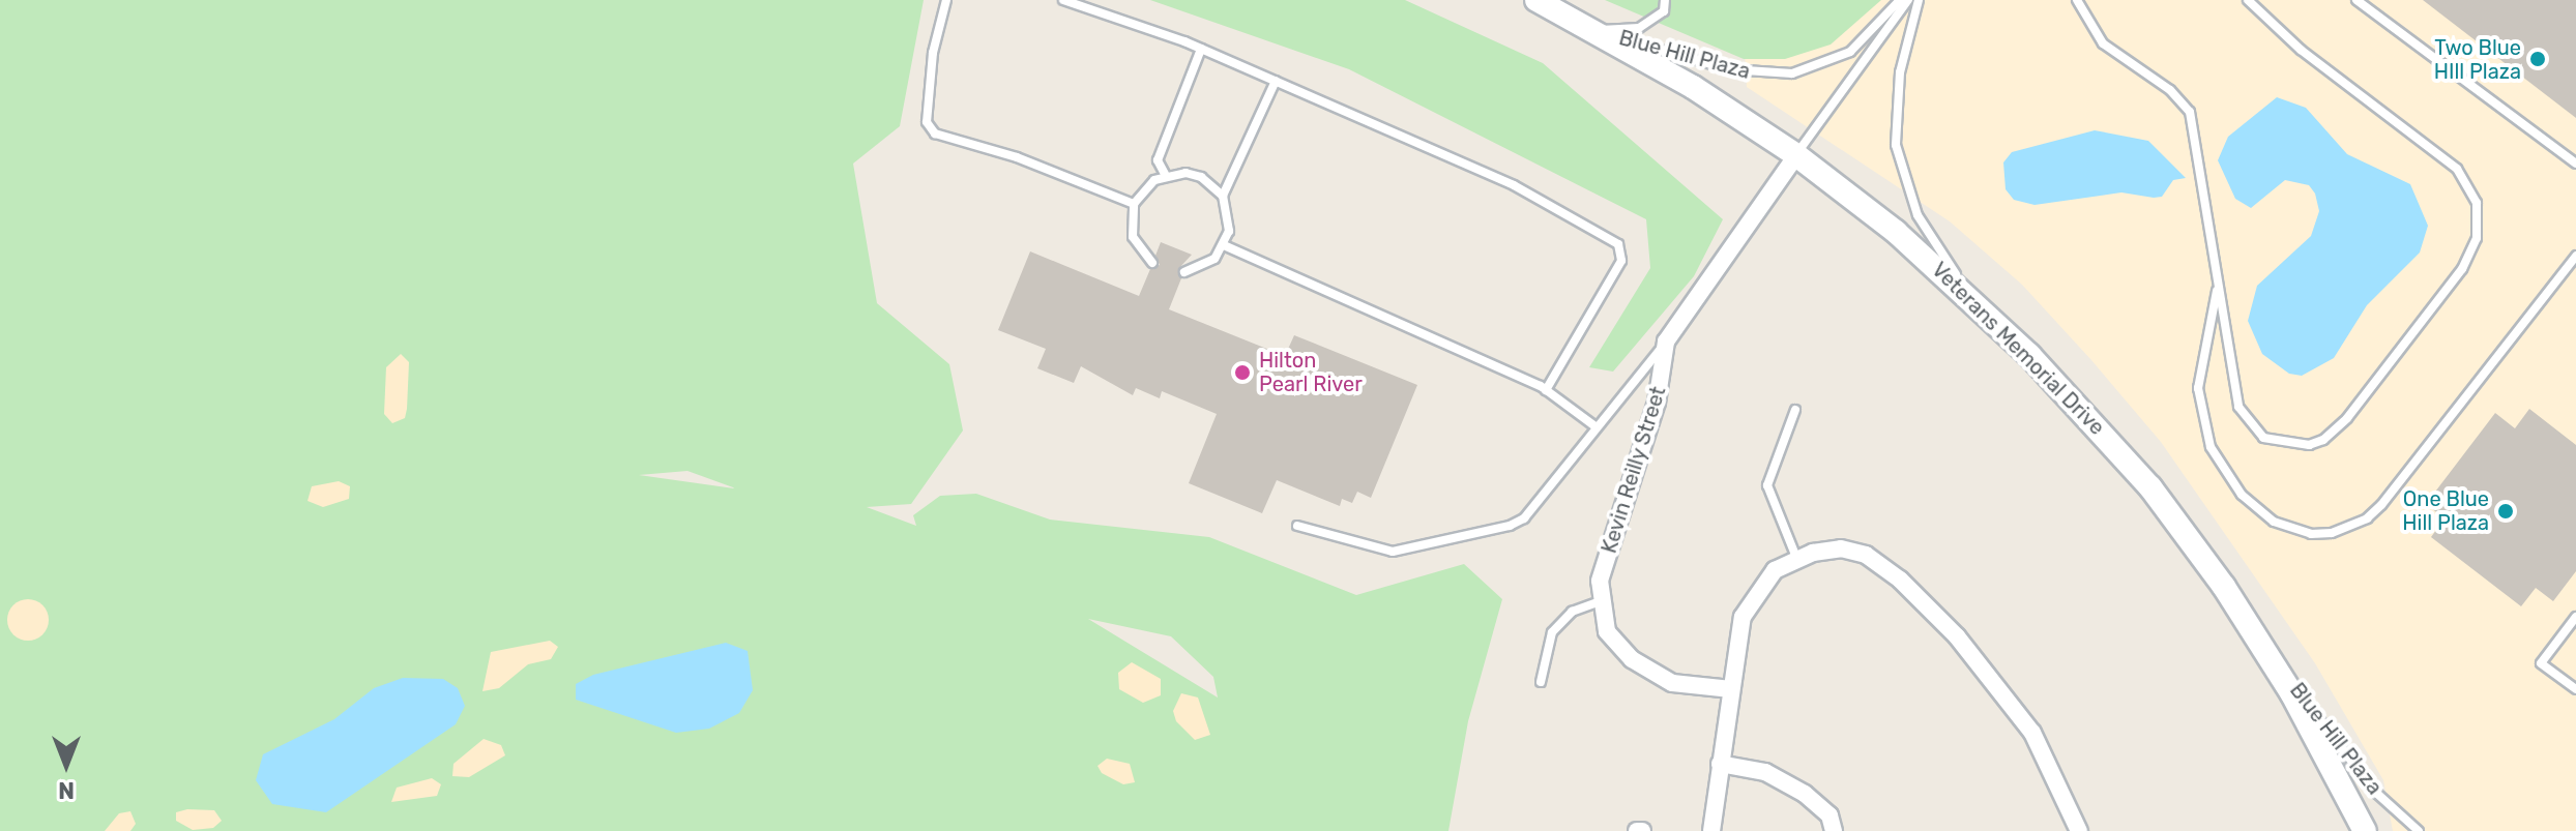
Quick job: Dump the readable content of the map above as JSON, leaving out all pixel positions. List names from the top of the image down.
{
  "streets": {
    "street": ["Veterans Memorial Drive", "Kevin Reilly Street"],
    "lane": ["Blue Hill Plaza"]
  },
  "crossings": [
    ["Blue Hill Plaza", "Veterans Memorial Drive"],
    ["Veterans Memorial Drive", "Kevin Reilly Street"]
  ],
  "places": ["Two Blue HIll Plaza", "Hilton Pearl River", "One Blue Hill Plaza"],
  "north": "bottom"
}
